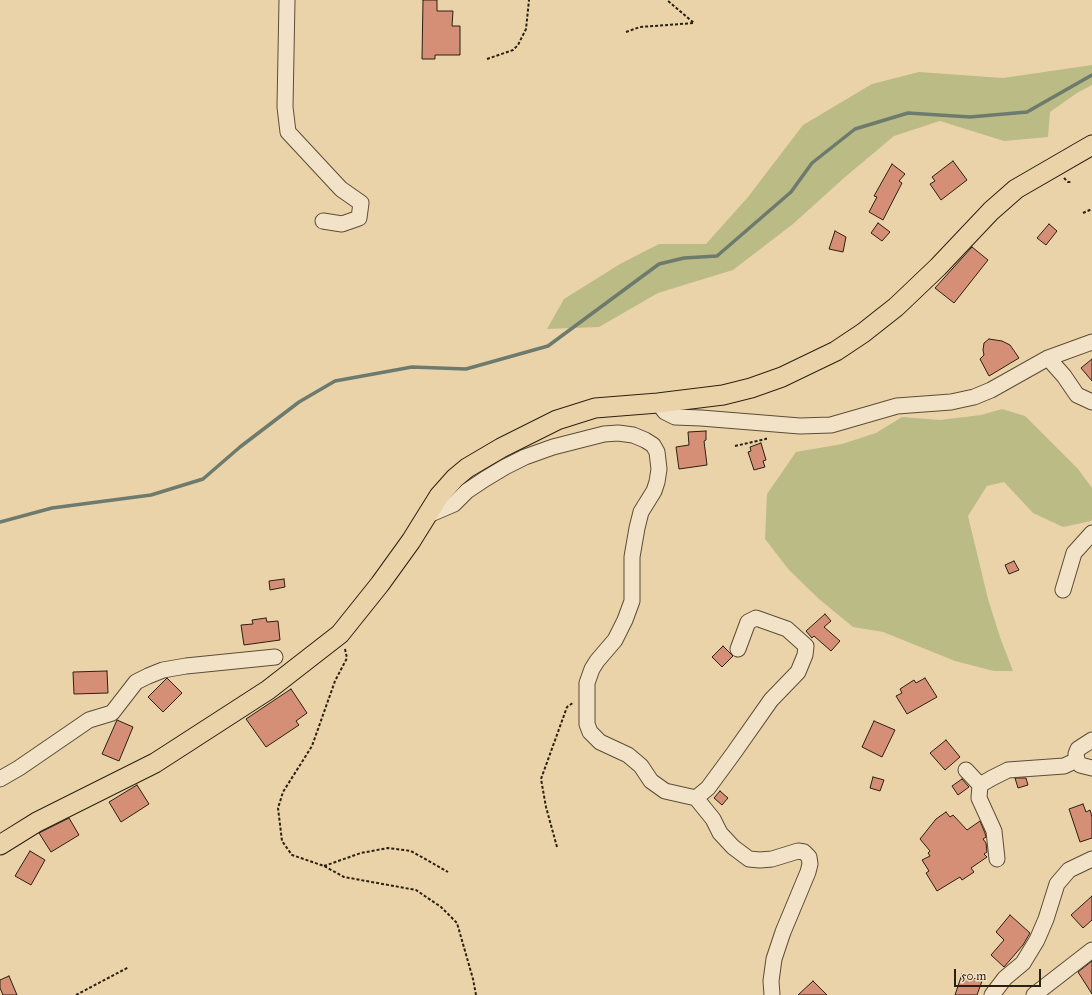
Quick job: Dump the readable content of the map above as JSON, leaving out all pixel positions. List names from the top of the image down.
{
  "scale_bar": "50 m"
}
